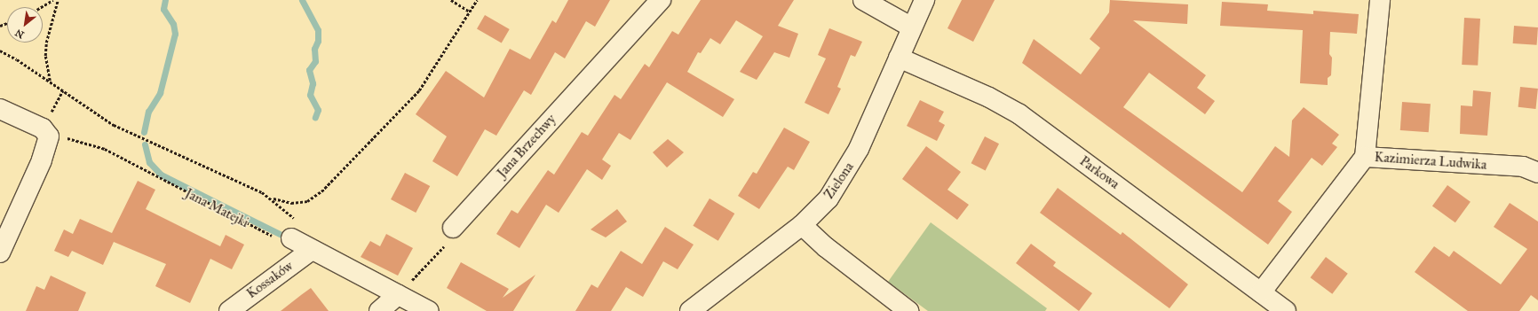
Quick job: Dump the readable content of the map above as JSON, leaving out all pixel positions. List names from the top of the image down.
{
  "streets": {
    "street": [
      "Jana Brzechwy",
      "Kazimierza Ludwika",
      "Parkowa",
      "Zielona",
      "Kossaków"
    ],
    "path": ["Jana Matejki"]
  },
  "crossings": [
    ["Kazimierza Ludwika", "Parkowa"],
    ["Parkowa", "Zielona"]
  ],
  "north": "bottom left"
}
